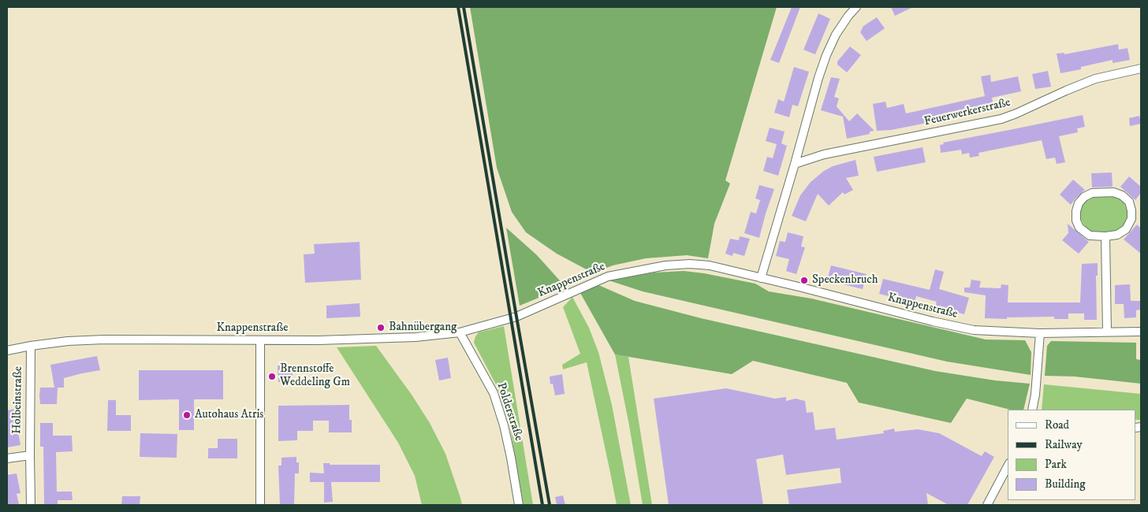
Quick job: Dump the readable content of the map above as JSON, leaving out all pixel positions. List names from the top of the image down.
{
  "streets": {
    "street": [
      "Feuerwerkerstraße",
      "Knappenstraße",
      "Holbeinstraße",
      "Polderstraße"
    ]
  },
  "crossings": [
    ["Knappenstraße", "Holbeinstraße"],
    ["Knappenstraße", "Polderstraße"]
  ],
  "places": [
    "Speckenbruch",
    "Bahnübergang",
    "Brennstoffe Weddeling Gm",
    "Autohaus Atris"
  ],
  "legend": [
    "Road",
    "Railway",
    "Park",
    "Building"
  ]
}
